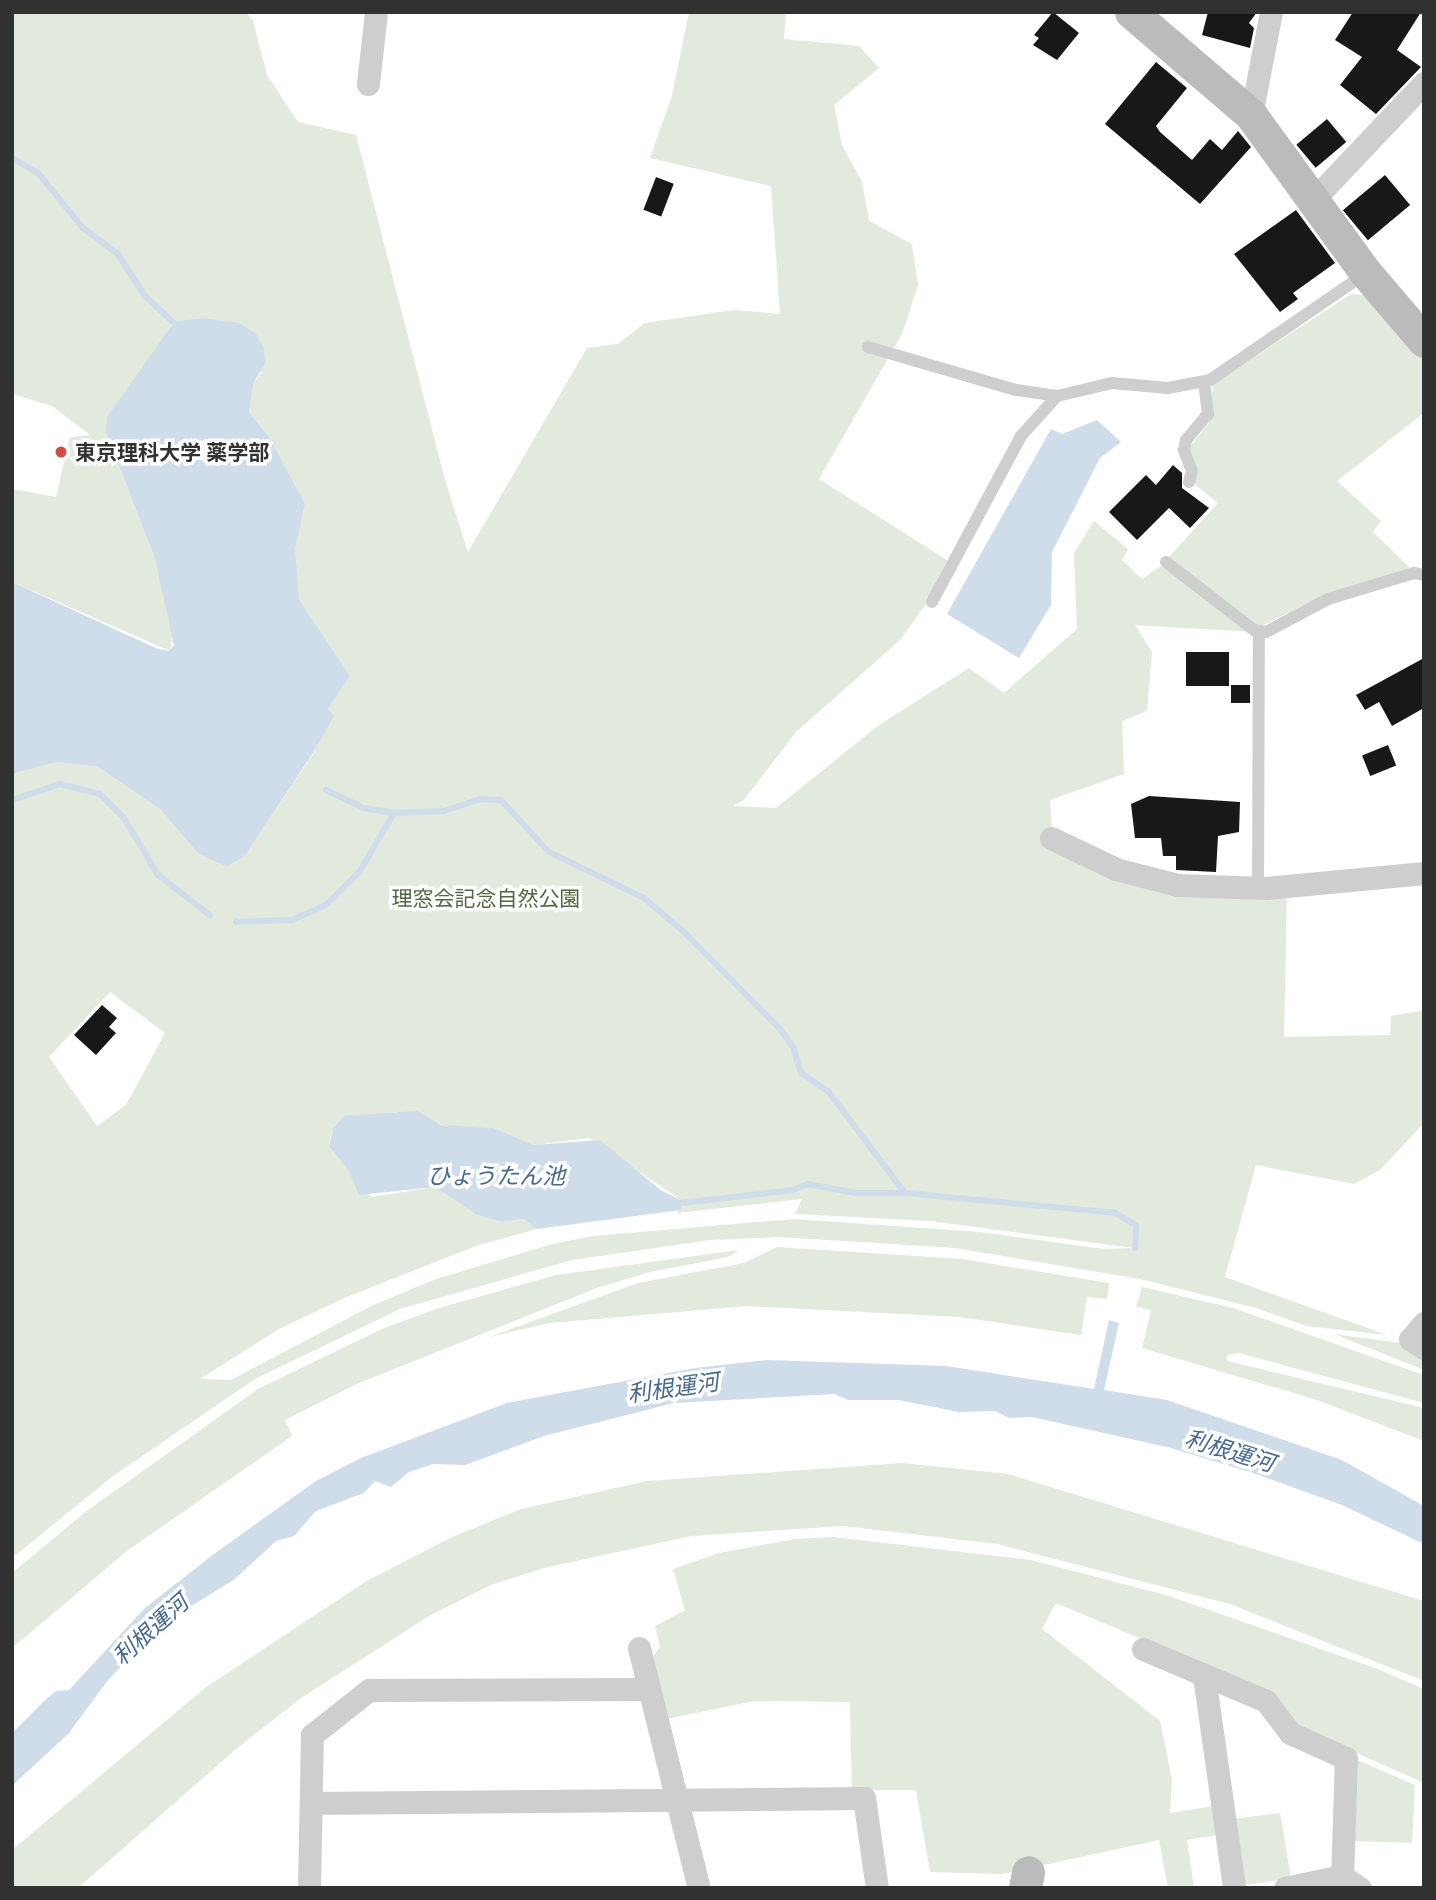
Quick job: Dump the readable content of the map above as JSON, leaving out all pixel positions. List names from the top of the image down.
{
  "water": ["ひょうたん池", "利根運河"],
  "parks": ["理窓会記念自然公園"],
  "places": ["東京理科大学 薬学部"]
}
